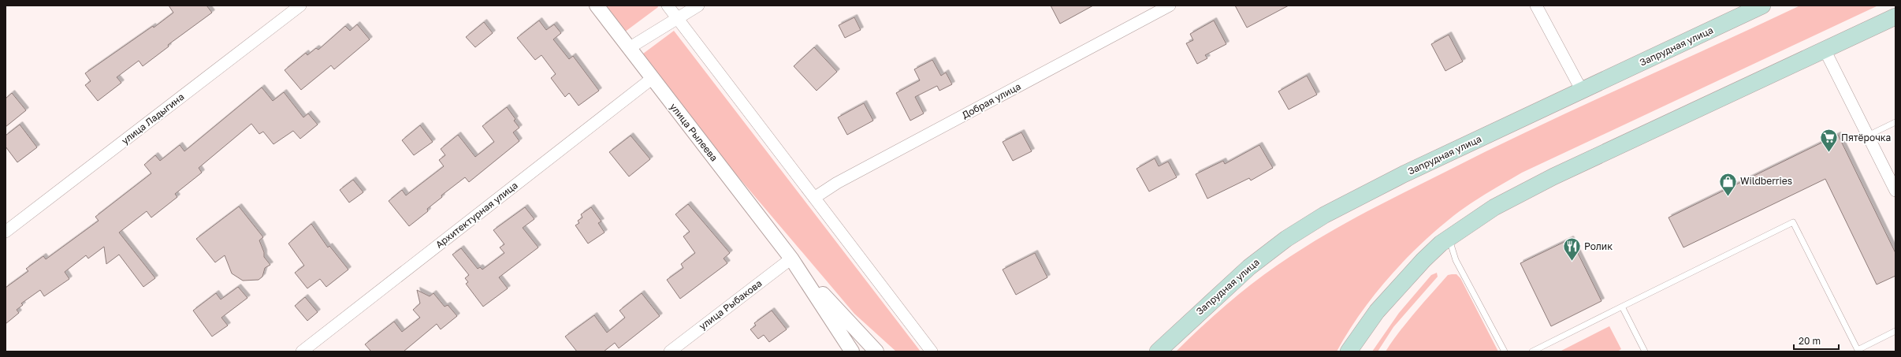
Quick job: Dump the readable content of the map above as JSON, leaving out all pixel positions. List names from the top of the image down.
{
  "streets": {
    "main road": ["Запрудная улица"],
    "street": [
      "Добрая улица",
      "улица Ладыгина",
      "улица Рылеева",
      "Архитектурная улица",
      "улица Рыбакова"
    ]
  },
  "crossings": [
    ["улица Рылеева", "Архитектурная улица"],
    ["улица Рылеева", "улица Рыбакова"]
  ],
  "places": {
    "supermarket": ["Пятёрочка"],
    "shop": ["Wildberries"],
    "restaurant": ["Ролик"]
  },
  "scale_bar": "20 m"
}
